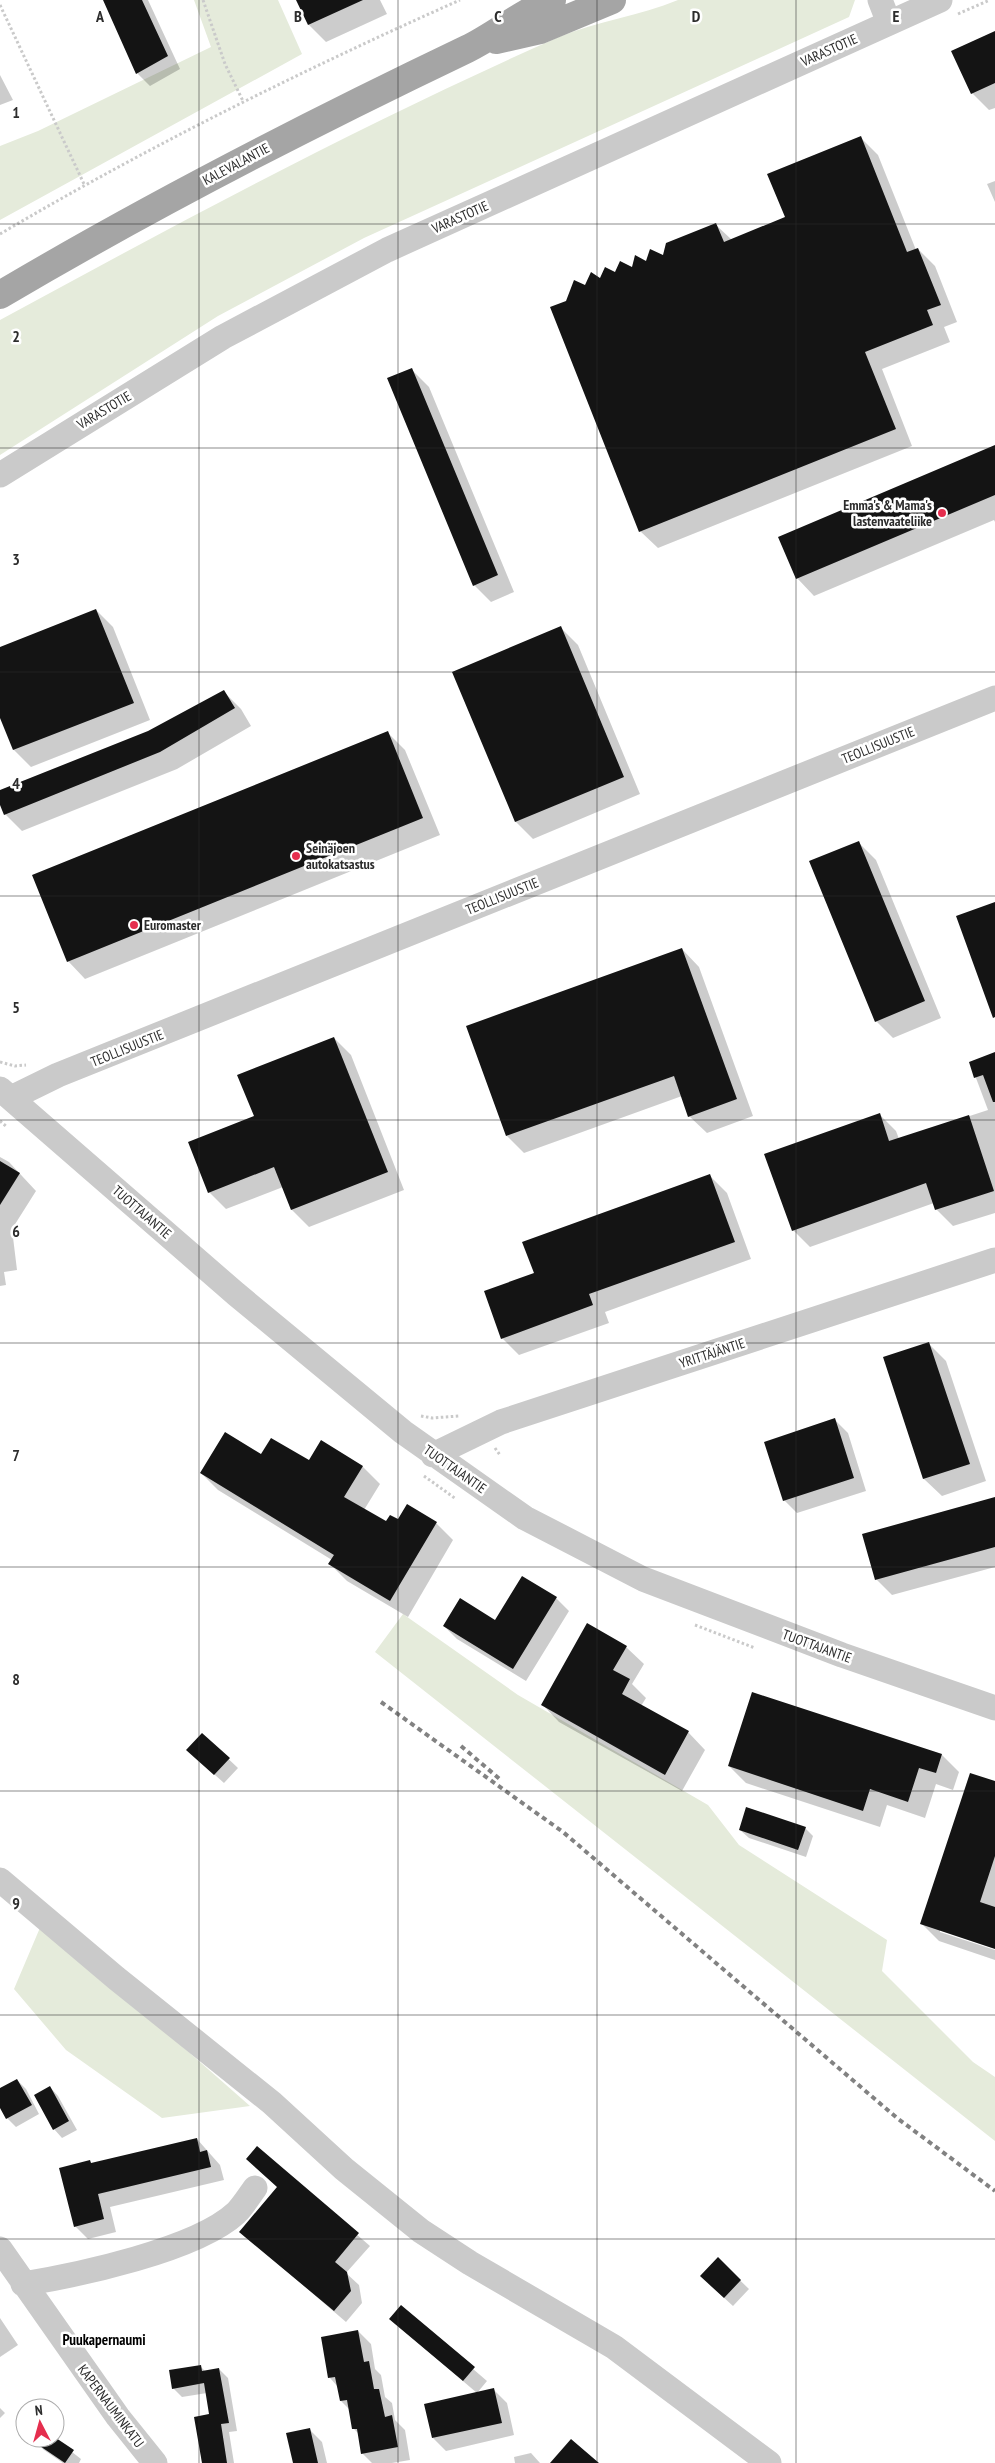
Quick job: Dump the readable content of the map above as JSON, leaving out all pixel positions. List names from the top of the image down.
{
  "streets": {
    "main road": ["KALEVALANTIE"],
    "street": [
      "VARASTOTIE",
      "TEOLLISUUSTIE",
      "TUOTTAJANTIE",
      "YRITTÄJÄNTIE",
      "KAPERNAUMINKATU"
    ]
  },
  "crossings": [
    ["TEOLLISUUSTIE", "TUOTTAJANTIE"],
    ["TUOTTAJANTIE", "YRITTÄJÄNTIE"]
  ],
  "districts": ["Puukapernaumi"],
  "places": ["Emma's & Mama's lastenvaateliike", "Seinäjoen autokatsastus", "Euromaster"],
  "north": "top",
  "grid": {
    "columns": [
      "A",
      "B",
      "C",
      "D",
      "E"
    ],
    "rows": [
      "1",
      "2",
      "3",
      "4",
      "5",
      "6",
      "7",
      "8",
      "9"
    ]
  }
}
